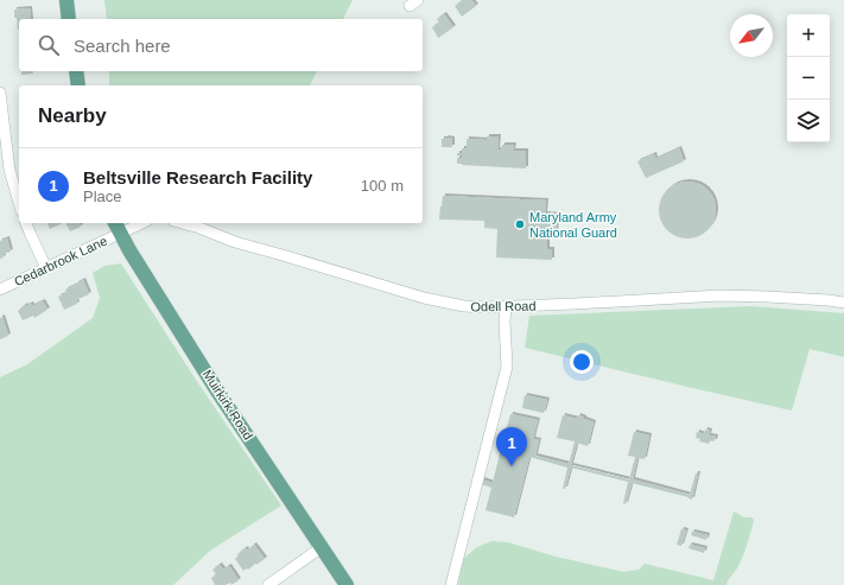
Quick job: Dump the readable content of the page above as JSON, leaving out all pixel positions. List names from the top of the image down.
{
  "streets": {
    "main road": ["Muirkirk Road"],
    "street": ["Cedarbrook Lane", "Odell Road"]
  },
  "crossings": [
    ["Cedarbrook Lane", "Muirkirk Road"]
  ],
  "places": ["Maryland Army National Guard"],
  "north": "bottom left",
  "page": {
    "map_buttons": ["+", "−"],
    "search": "Search here",
    "heading": "Nearby",
    "list": [
      {
        "mark": "1",
        "name": "Beltsville Research Facility",
        "note": "Place",
        "value": "100 m"
      }
    ],
    "pins": "1"
  }
}
